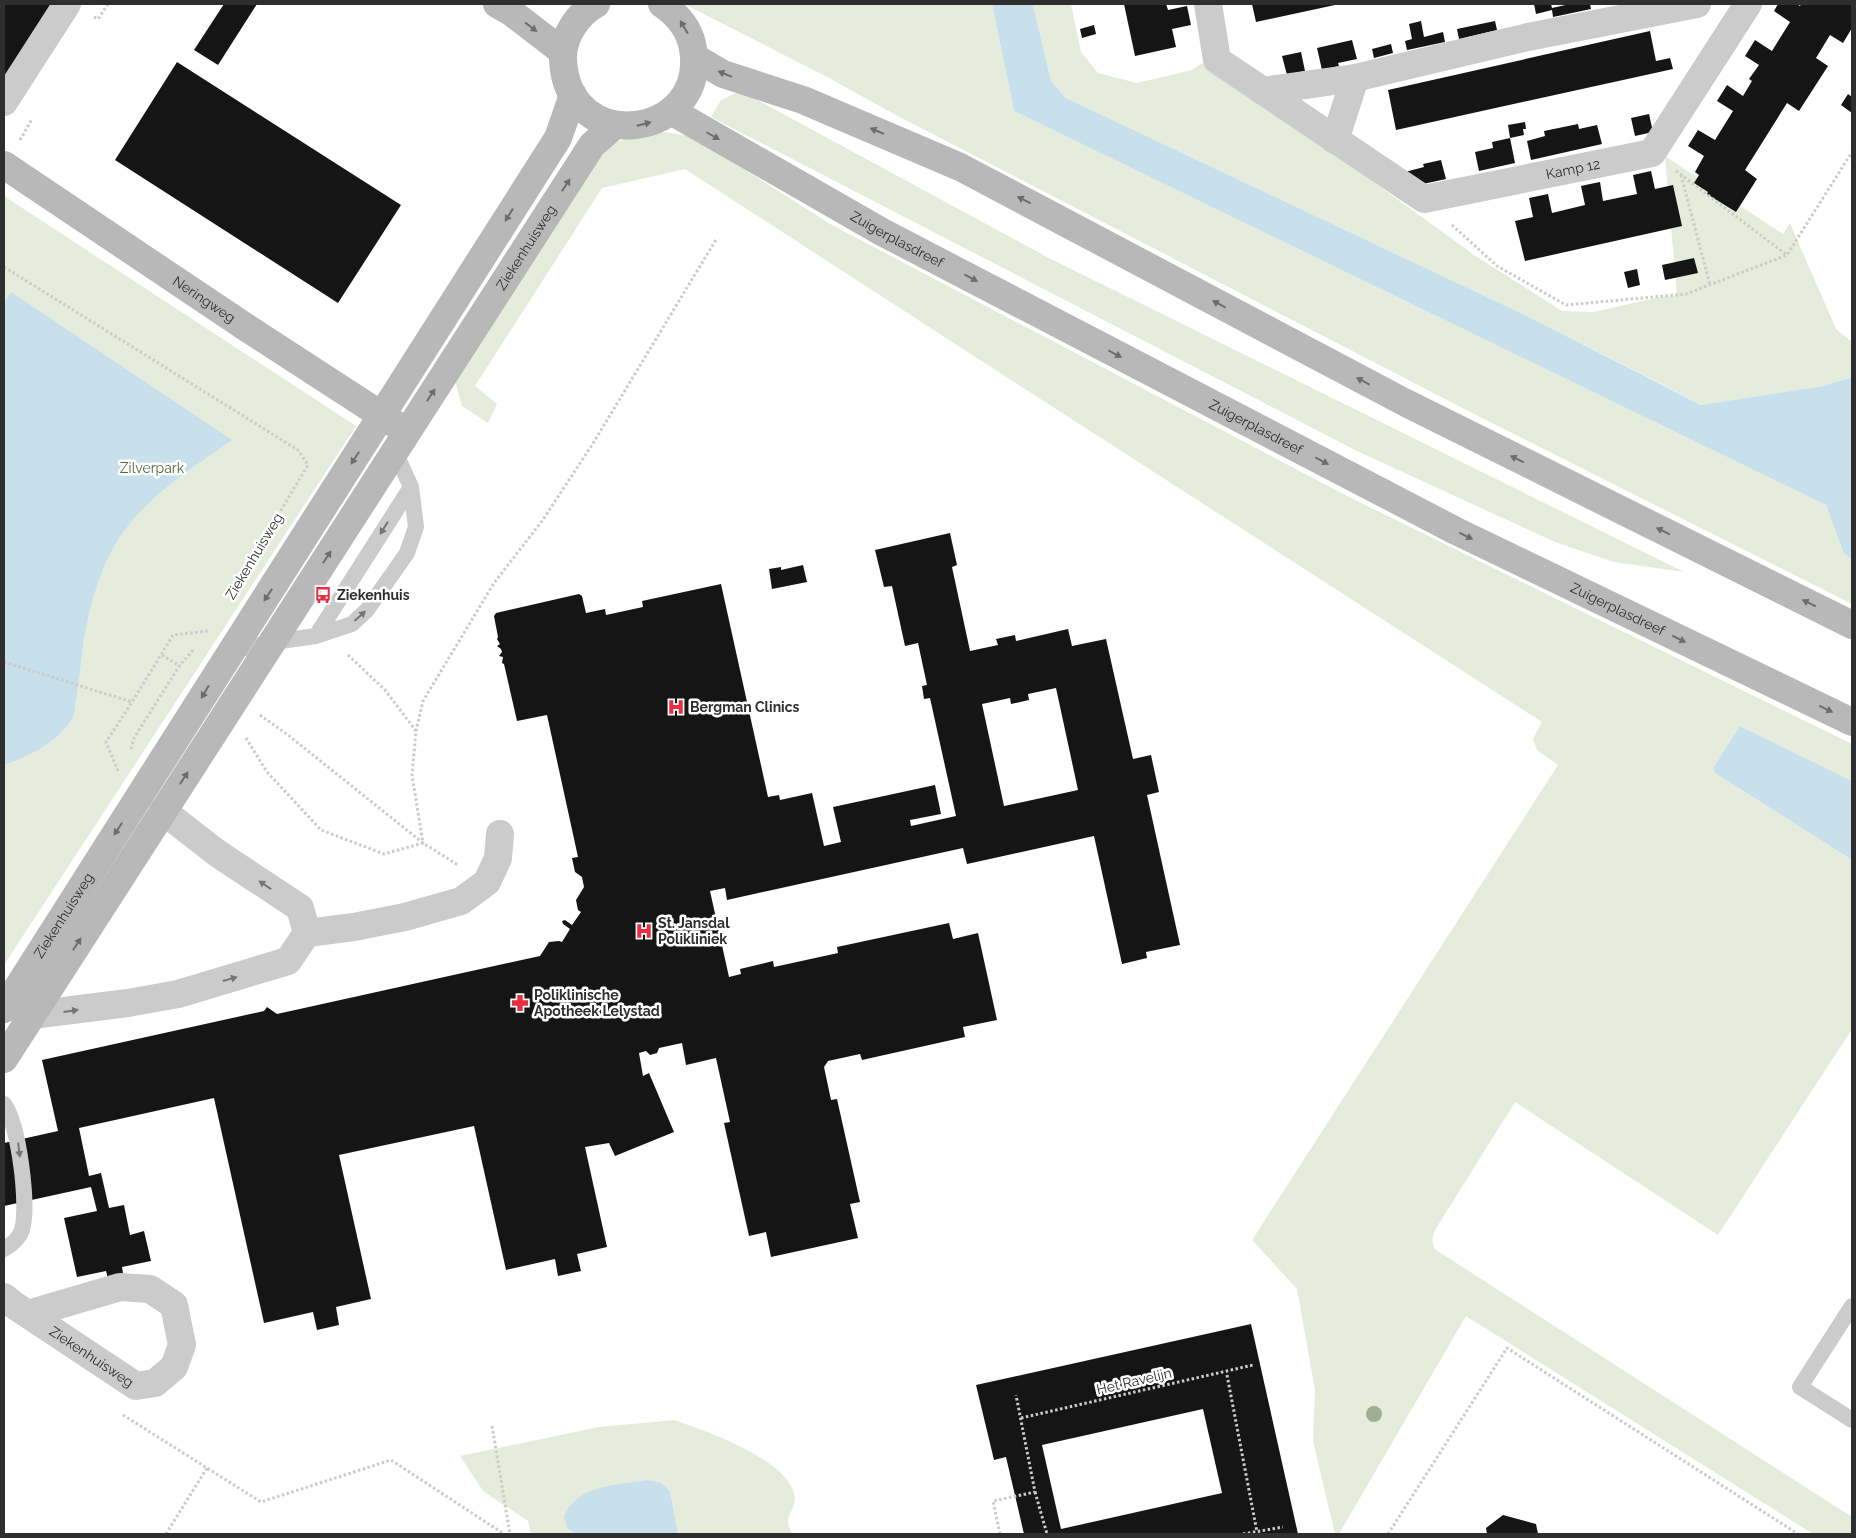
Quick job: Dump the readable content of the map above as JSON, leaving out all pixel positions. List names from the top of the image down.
{
  "streets": {
    "main road": ["Zuigerplasdreef", "Ziekenhuisweg", "Neringweg"],
    "street": ["Kamp 12"],
    "path": ["Het Ravelijn"]
  },
  "crossings": [
    ["Ziekenhuisweg", "Neringweg"]
  ],
  "parks": ["Zilverpark"],
  "places": {
    "bus stop": ["Ziekenhuis"],
    "hospital": ["Bergman Clinics", "St. Jansdal Polikliniek"],
    "pharmacy": ["Poliklinische Apotheek Lelystad"]
  }
}
